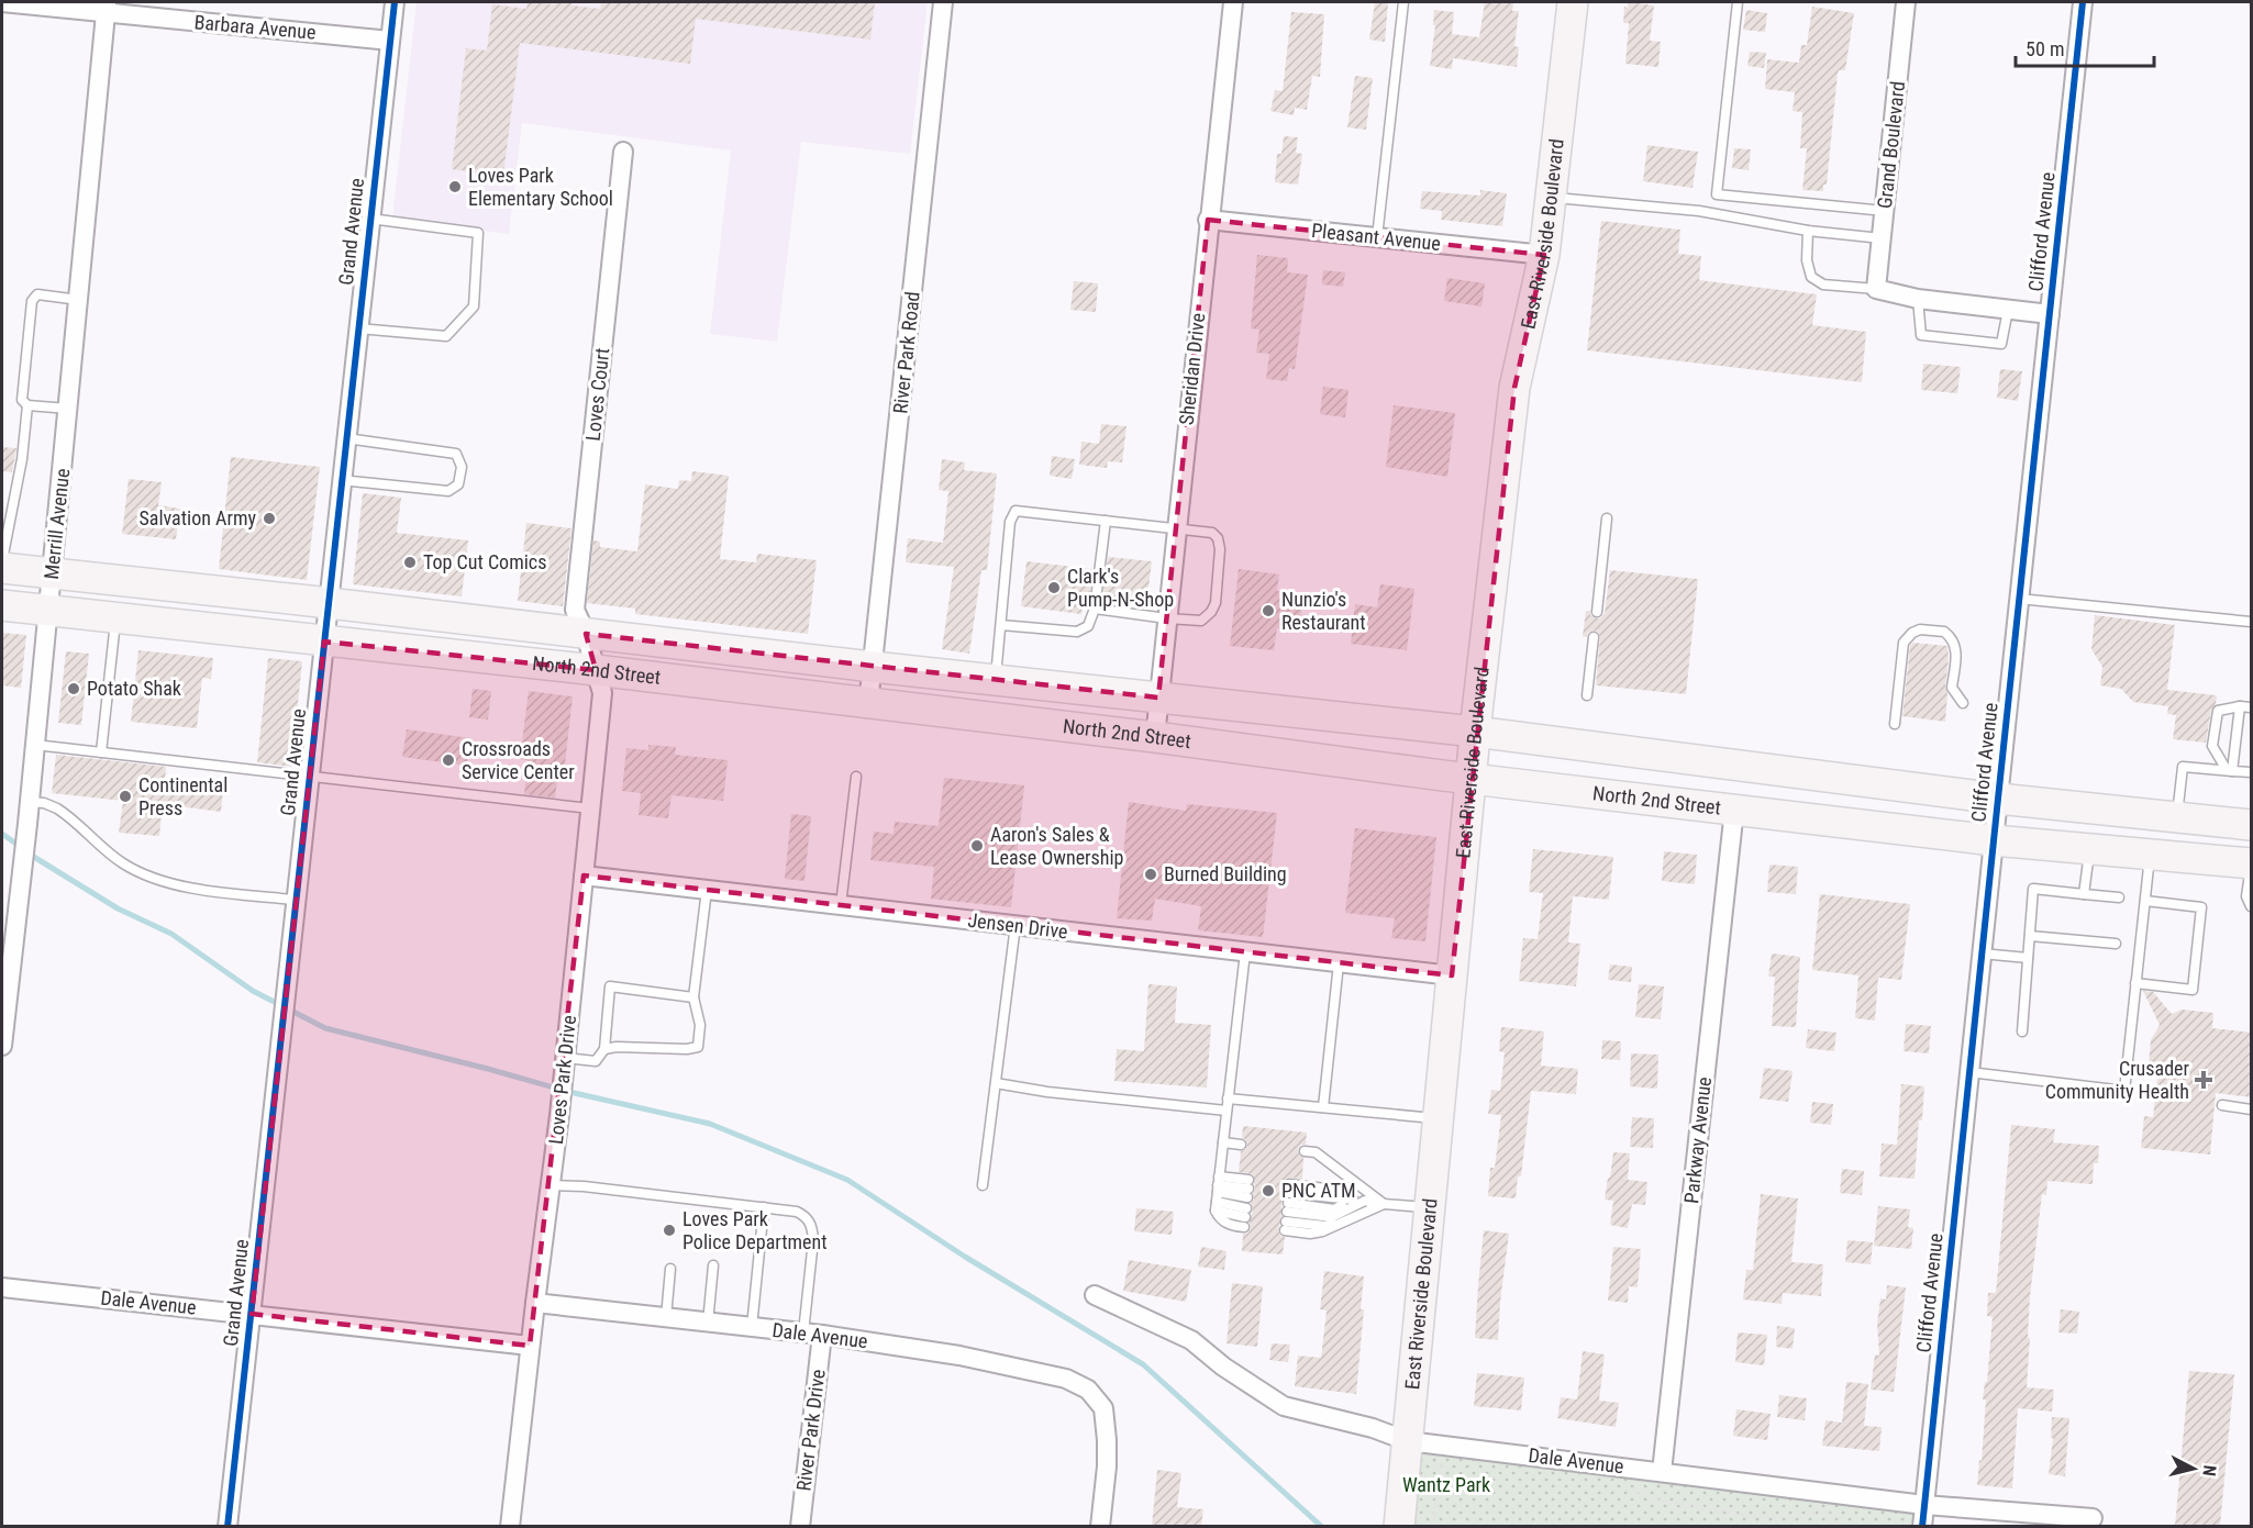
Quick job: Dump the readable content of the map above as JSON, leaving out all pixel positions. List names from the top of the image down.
{
  "streets": {
    "main road": ["East Riverside Boulevard", "North 2nd Street"],
    "street": [
      "Barbara Avenue",
      "Grand Boulevard",
      "Grand Avenue",
      "Clifford Avenue",
      "Pleasant Avenue",
      "River Park Road",
      "Sheridan Drive",
      "Loves Court",
      "Merrill Avenue",
      "Jensen Drive",
      "Loves Park Drive",
      "Parkway Avenue",
      "Dale Avenue",
      "River Park Drive"
    ]
  },
  "crossings": [
    ["Barbara Avenue", "Grand Avenue"],
    ["Barbara Avenue", "Merrill Avenue"],
    ["Grand Avenue", "North 2nd Street"],
    ["Grand Avenue", "Dale Avenue"],
    ["Clifford Avenue", "North 2nd Street"],
    ["Clifford Avenue", "Dale Avenue"],
    ["East Riverside Boulevard", "Pleasant Avenue"],
    ["East Riverside Boulevard", "North 2nd Street"],
    ["East Riverside Boulevard", "Jensen Drive"],
    ["East Riverside Boulevard", "Dale Avenue"],
    ["Pleasant Avenue", "Sheridan Drive"],
    ["River Park Road", "North 2nd Street"],
    ["Sheridan Drive", "North 2nd Street"],
    ["Loves Court", "North 2nd Street"],
    ["Loves Court", "Loves Park Drive"],
    ["Merrill Avenue", "North 2nd Street"],
    ["North 2nd Street", "Loves Park Drive"],
    ["North 2nd Street", "Parkway Avenue"],
    ["Jensen Drive", "Loves Park Drive"],
    ["Loves Park Drive", "Dale Avenue"],
    ["Parkway Avenue", "Dale Avenue"],
    ["Dale Avenue", "River Park Drive"]
  ],
  "parks": ["Wantz Park"],
  "places": {
    "other": [
      "Loves Park Elementary School",
      "Salvation Army",
      "Top Cut Comics",
      "Clark's Pump-N-Shop",
      "Nunzio's Restaurant",
      "Potato Shak",
      "Crossroads Service Center",
      "Continental Press",
      "Aaron's Sales & Lease Ownership",
      "Burned Building",
      "PNC ATM",
      "Loves Park Police Department"
    ],
    "health": ["Crusader Community Health"]
  },
  "scale_bar": "50 m",
  "north": "right"
}
